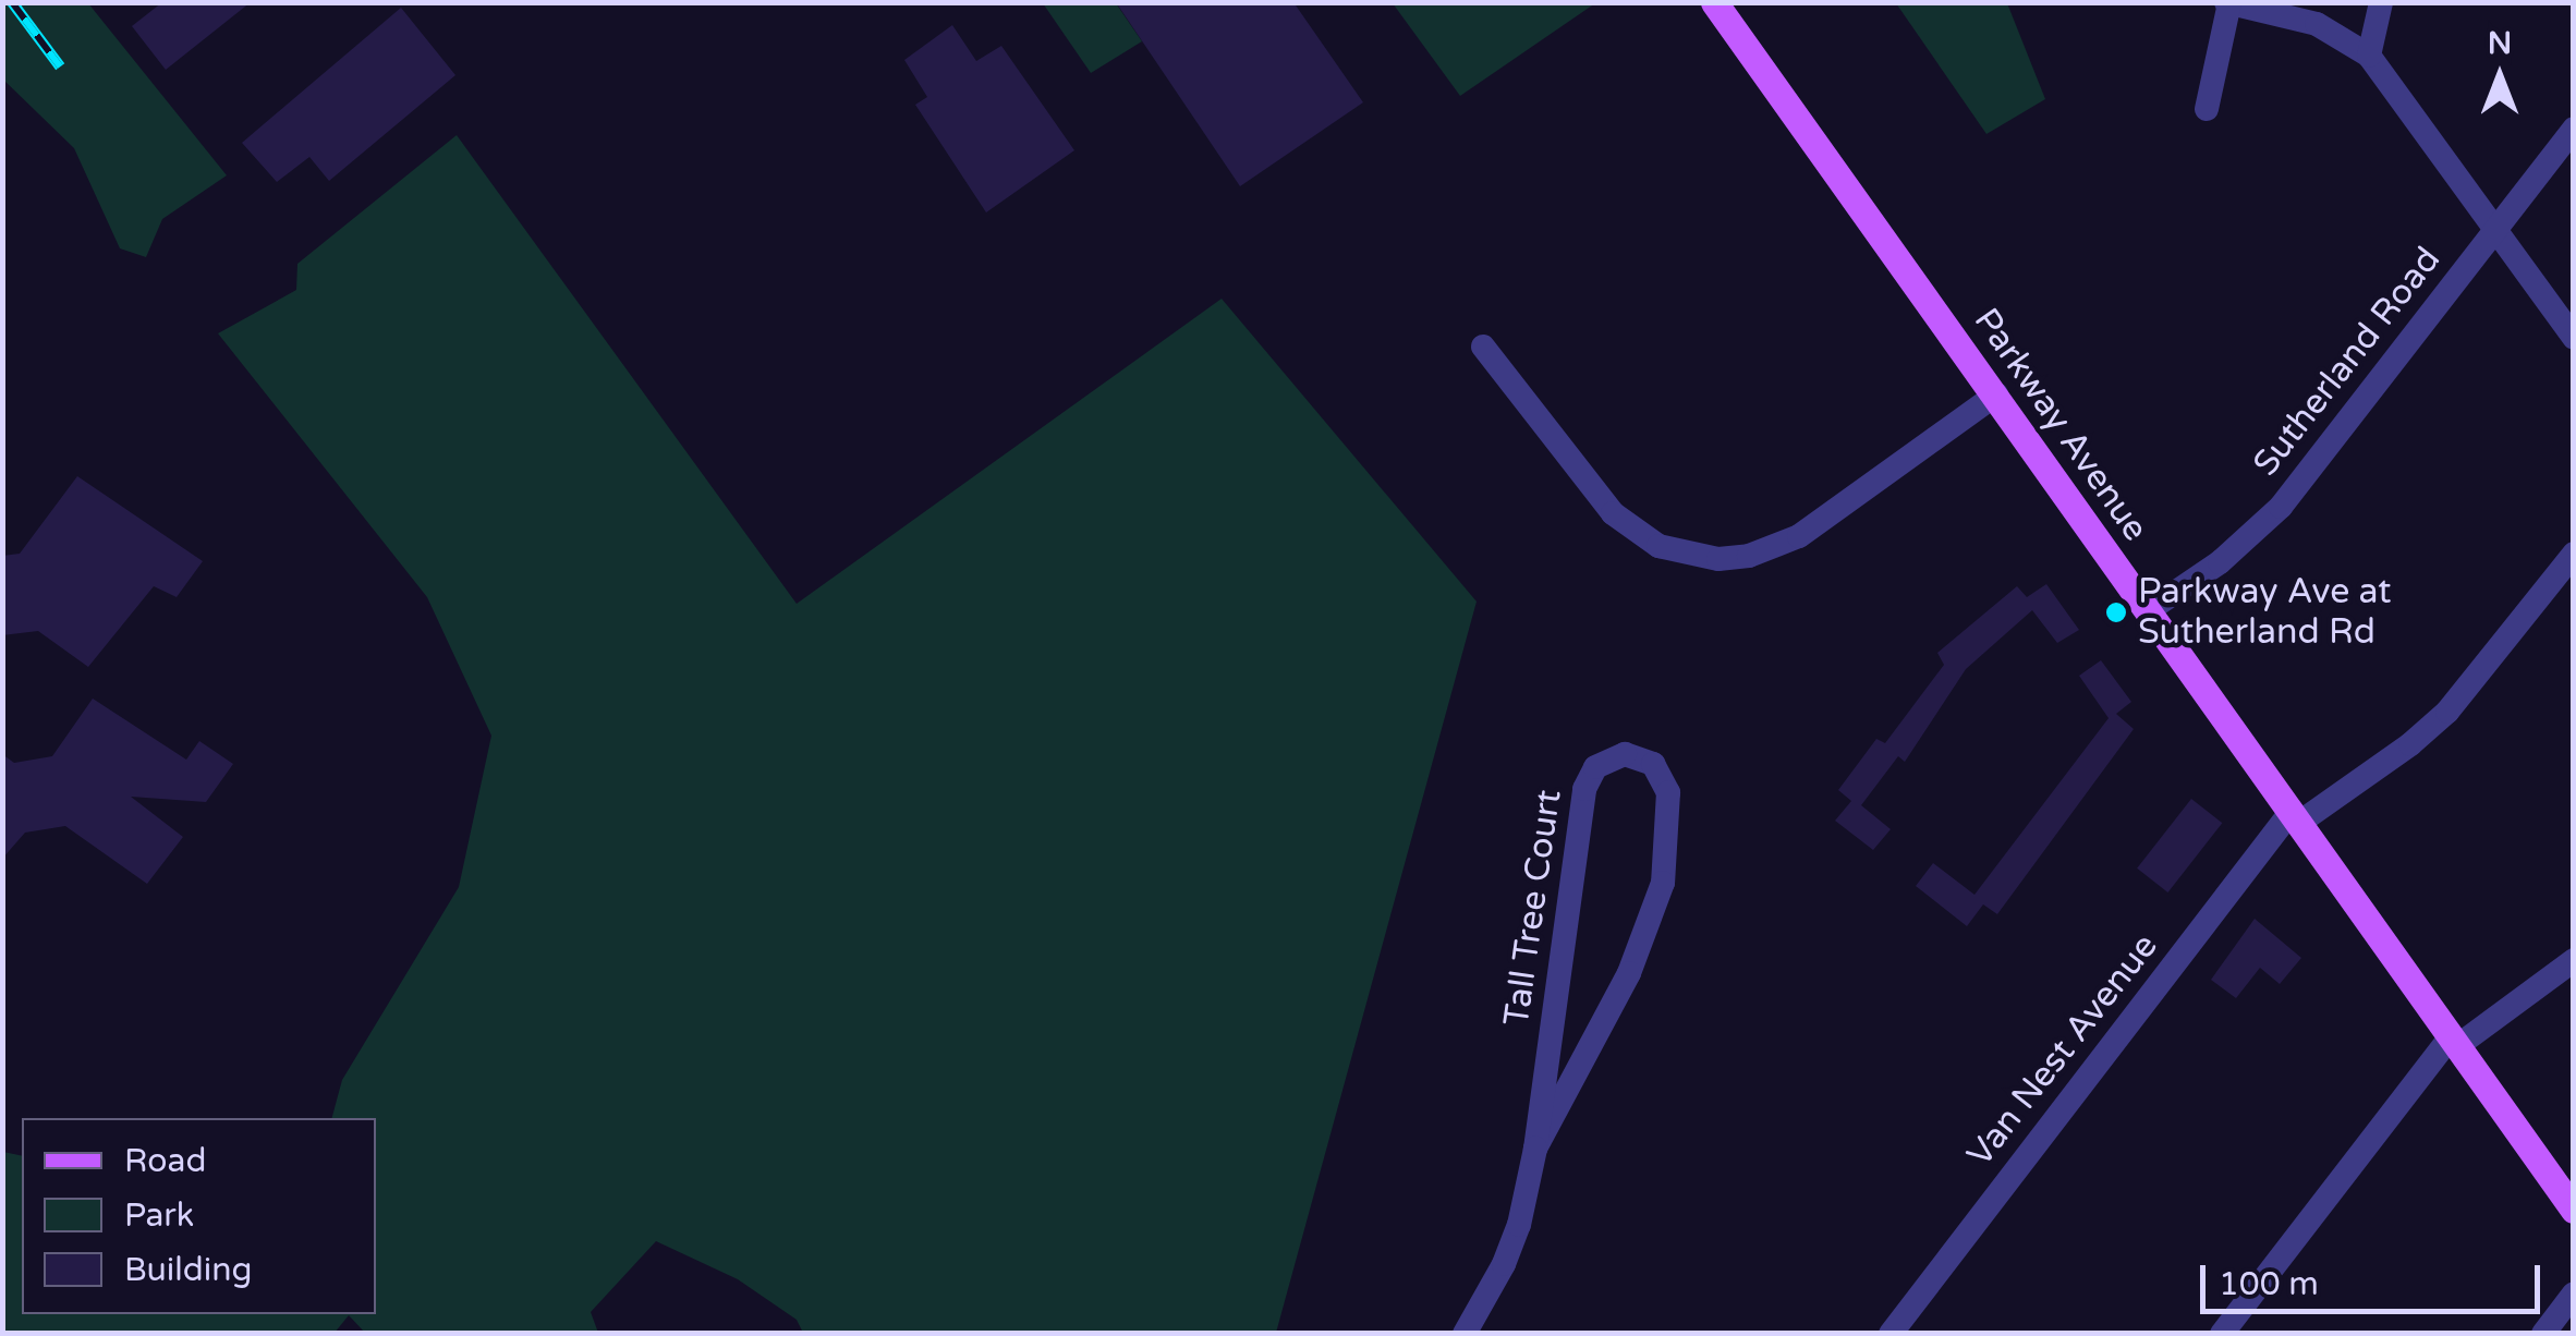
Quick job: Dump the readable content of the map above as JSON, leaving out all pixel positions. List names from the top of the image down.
{
  "streets": {
    "main road": ["Parkway Avenue"],
    "street": ["Sutherland Road", "Tall Tree Court", "Van Nest Avenue"]
  },
  "crossings": [
    ["Sutherland Road", "Parkway Avenue"],
    ["Parkway Avenue", "Van Nest Avenue"]
  ],
  "places": ["Parkway Ave at Sutherland Rd"],
  "legend": ["Road", "Park", "Building"],
  "scale_bar": "100 m",
  "north": "top"
}
